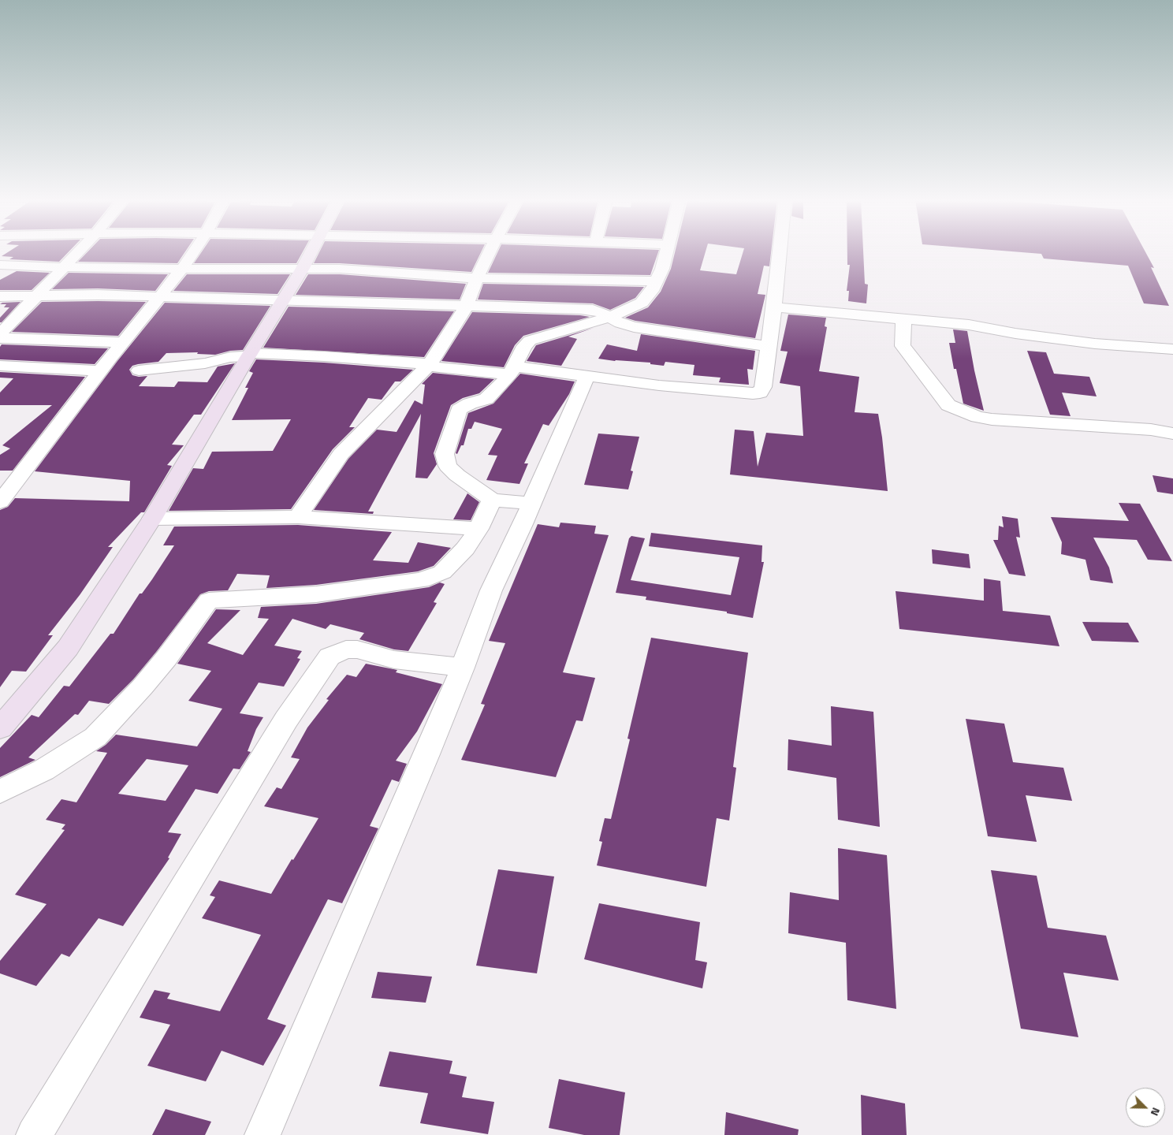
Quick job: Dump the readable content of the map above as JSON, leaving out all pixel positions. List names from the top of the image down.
{
  "north": "bottom right"
}
